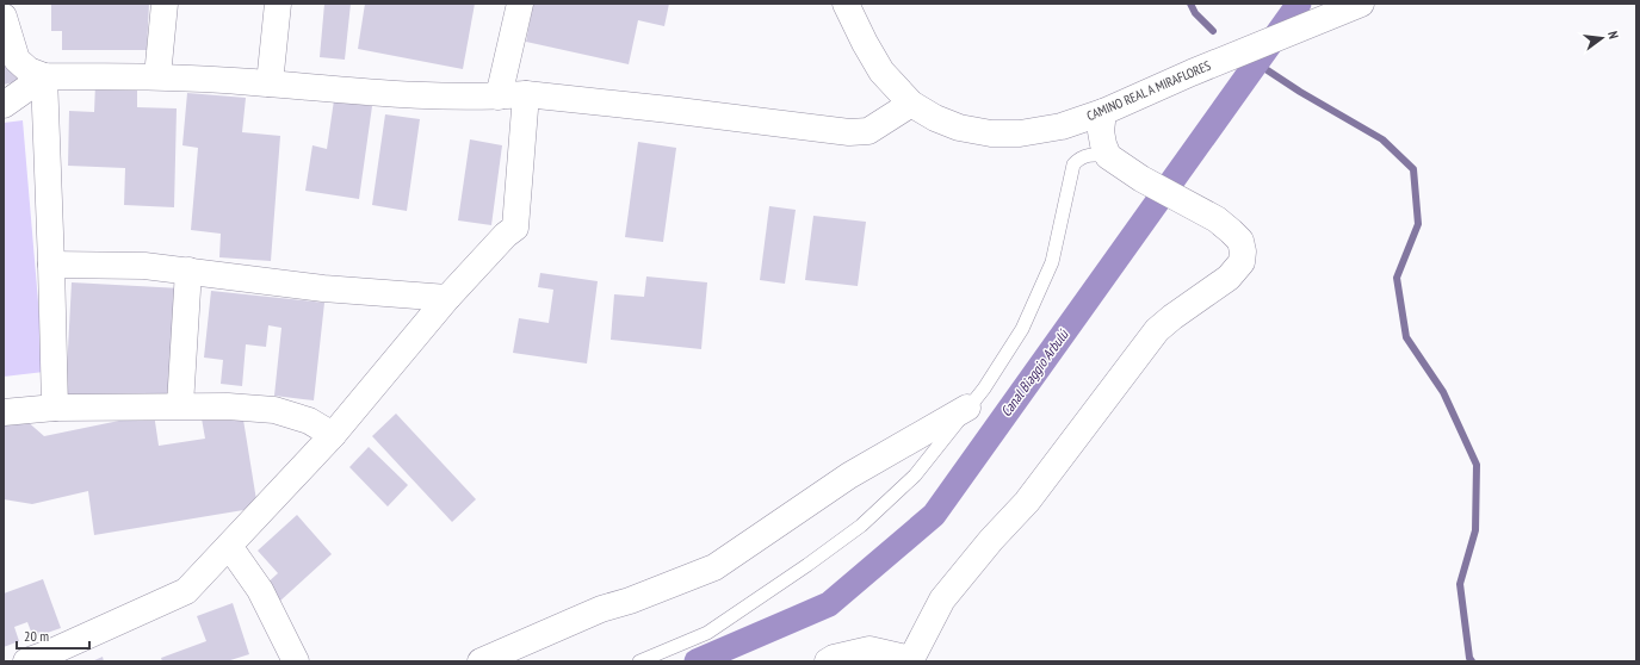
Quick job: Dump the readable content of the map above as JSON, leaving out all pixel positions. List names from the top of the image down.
{
  "streets": {
    "street": ["CAMINO REAL A MIRAFLORES"]
  },
  "water": ["Canal Biaggio Arbulú"],
  "scale_bar": "20 m",
  "north": "right"
}
